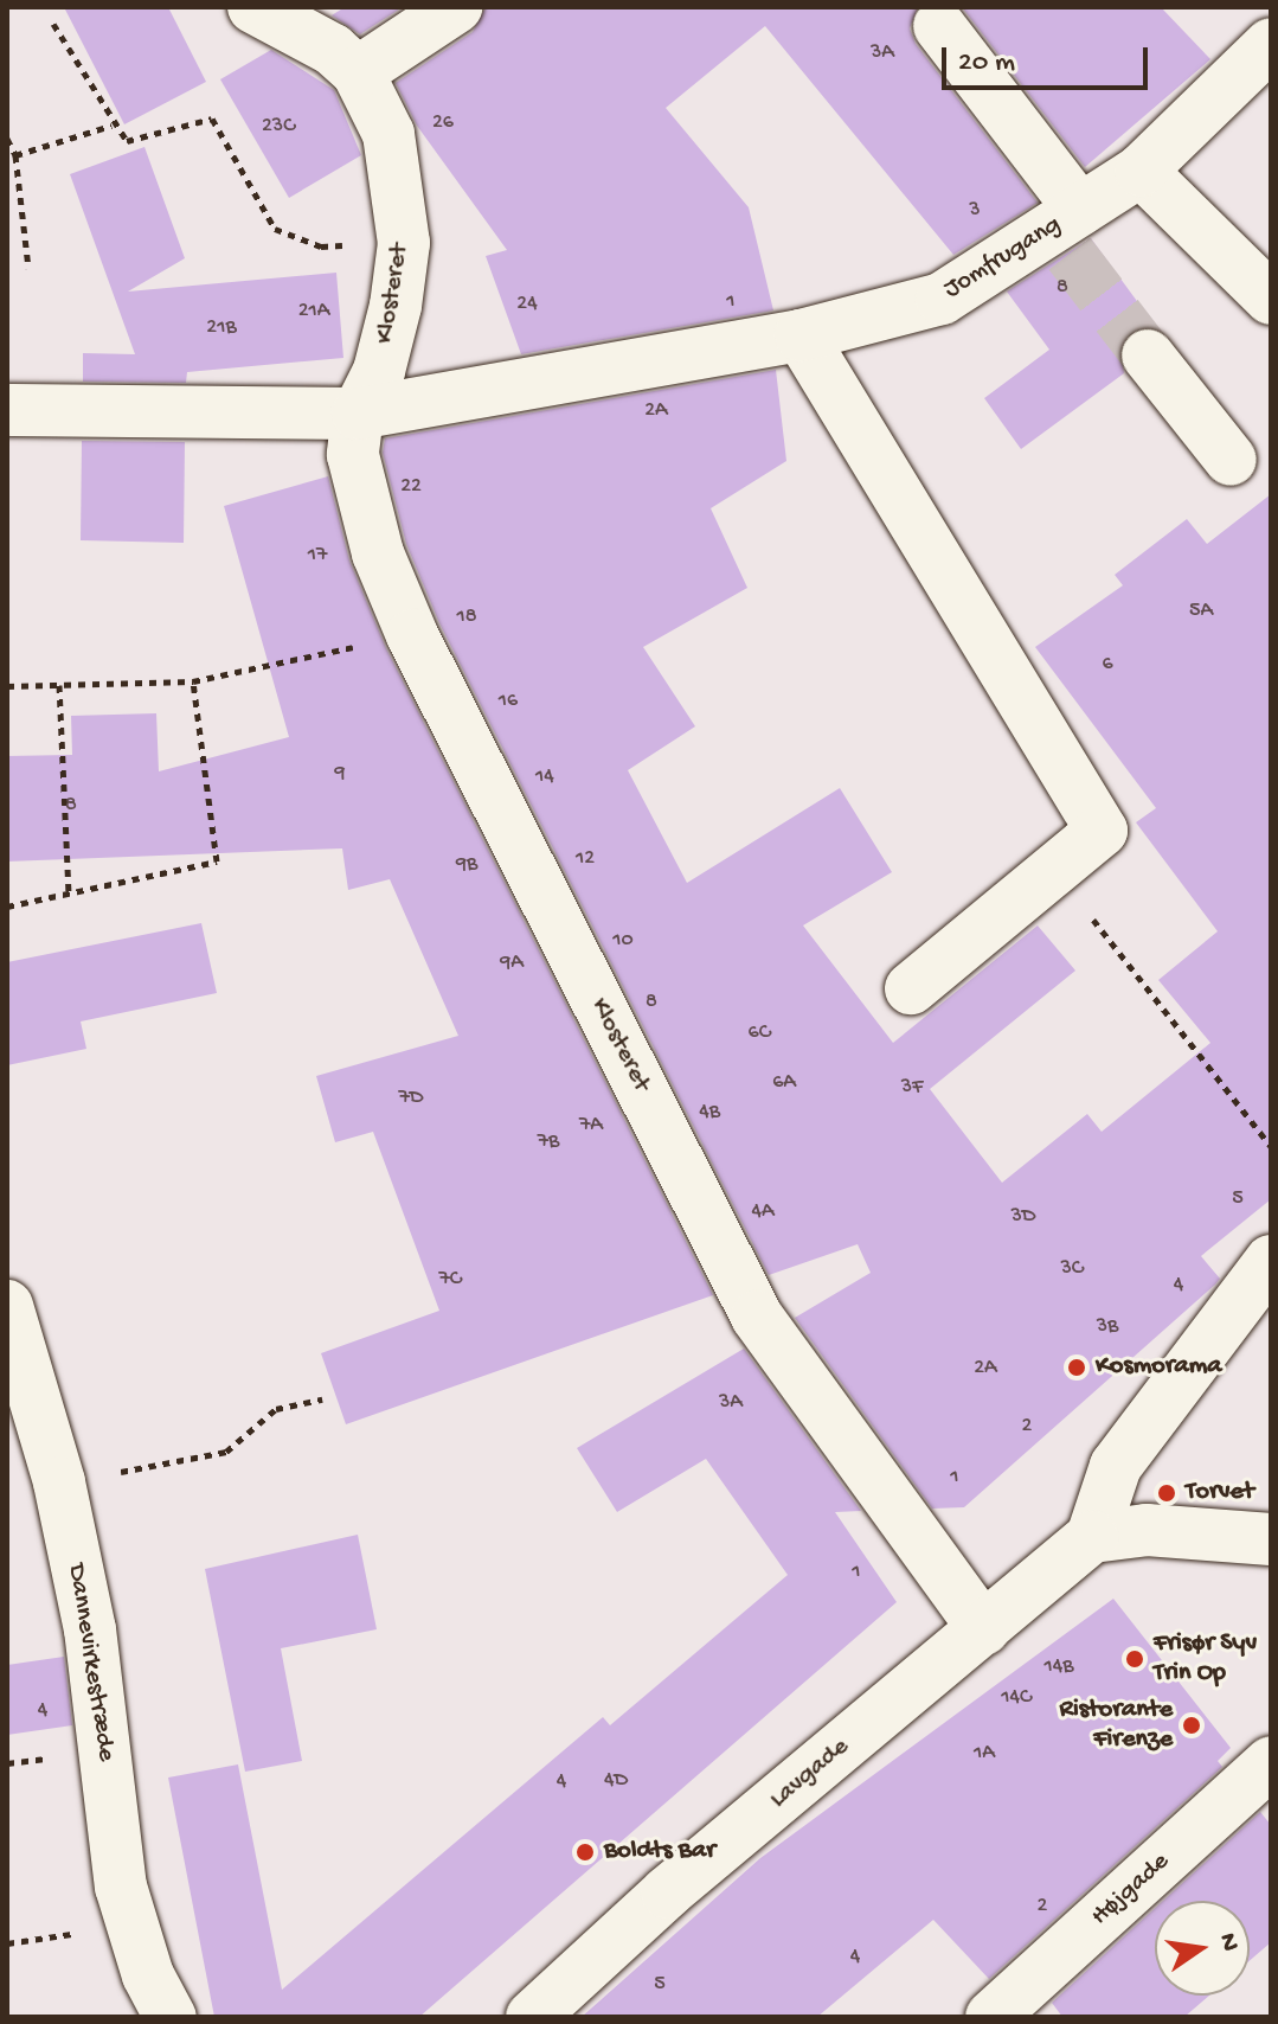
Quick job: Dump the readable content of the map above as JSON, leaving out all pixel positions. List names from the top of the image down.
{
  "streets": {
    "street": [
      "Jomfrugang",
      "Klosteret",
      "Dannevirkestræde",
      "Lavgade",
      "Højgade"
    ]
  },
  "crossings": [
    ["Jomfrugang", "Klosteret"],
    ["Klosteret", "Lavgade"]
  ],
  "places": [
    "Kosmorama",
    "Torvet",
    "Frisør Syv Trin Op",
    "Ristorante Firenze",
    "Boldts Bar"
  ],
  "house_numbers": [
    "3A",
    "26",
    "23C",
    "3",
    "8",
    "1",
    "24",
    "21A",
    "21B",
    "2A",
    "22",
    "17",
    "5A",
    "18",
    "6",
    "16",
    "9",
    "14",
    "8",
    "12",
    "9B",
    "10",
    "9A",
    "8",
    "6C",
    "6A",
    "3F",
    "7D",
    "4B",
    "7A",
    "7B",
    "5",
    "4A",
    "3D",
    "3C",
    "7C",
    "4",
    "3B",
    "2A",
    "3A",
    "2",
    "1",
    "1",
    "14B",
    "14C",
    "4",
    "1A",
    "4D",
    "4",
    "2",
    "4",
    "5"
  ],
  "scale_bar": "20 m",
  "north": "right"
}
